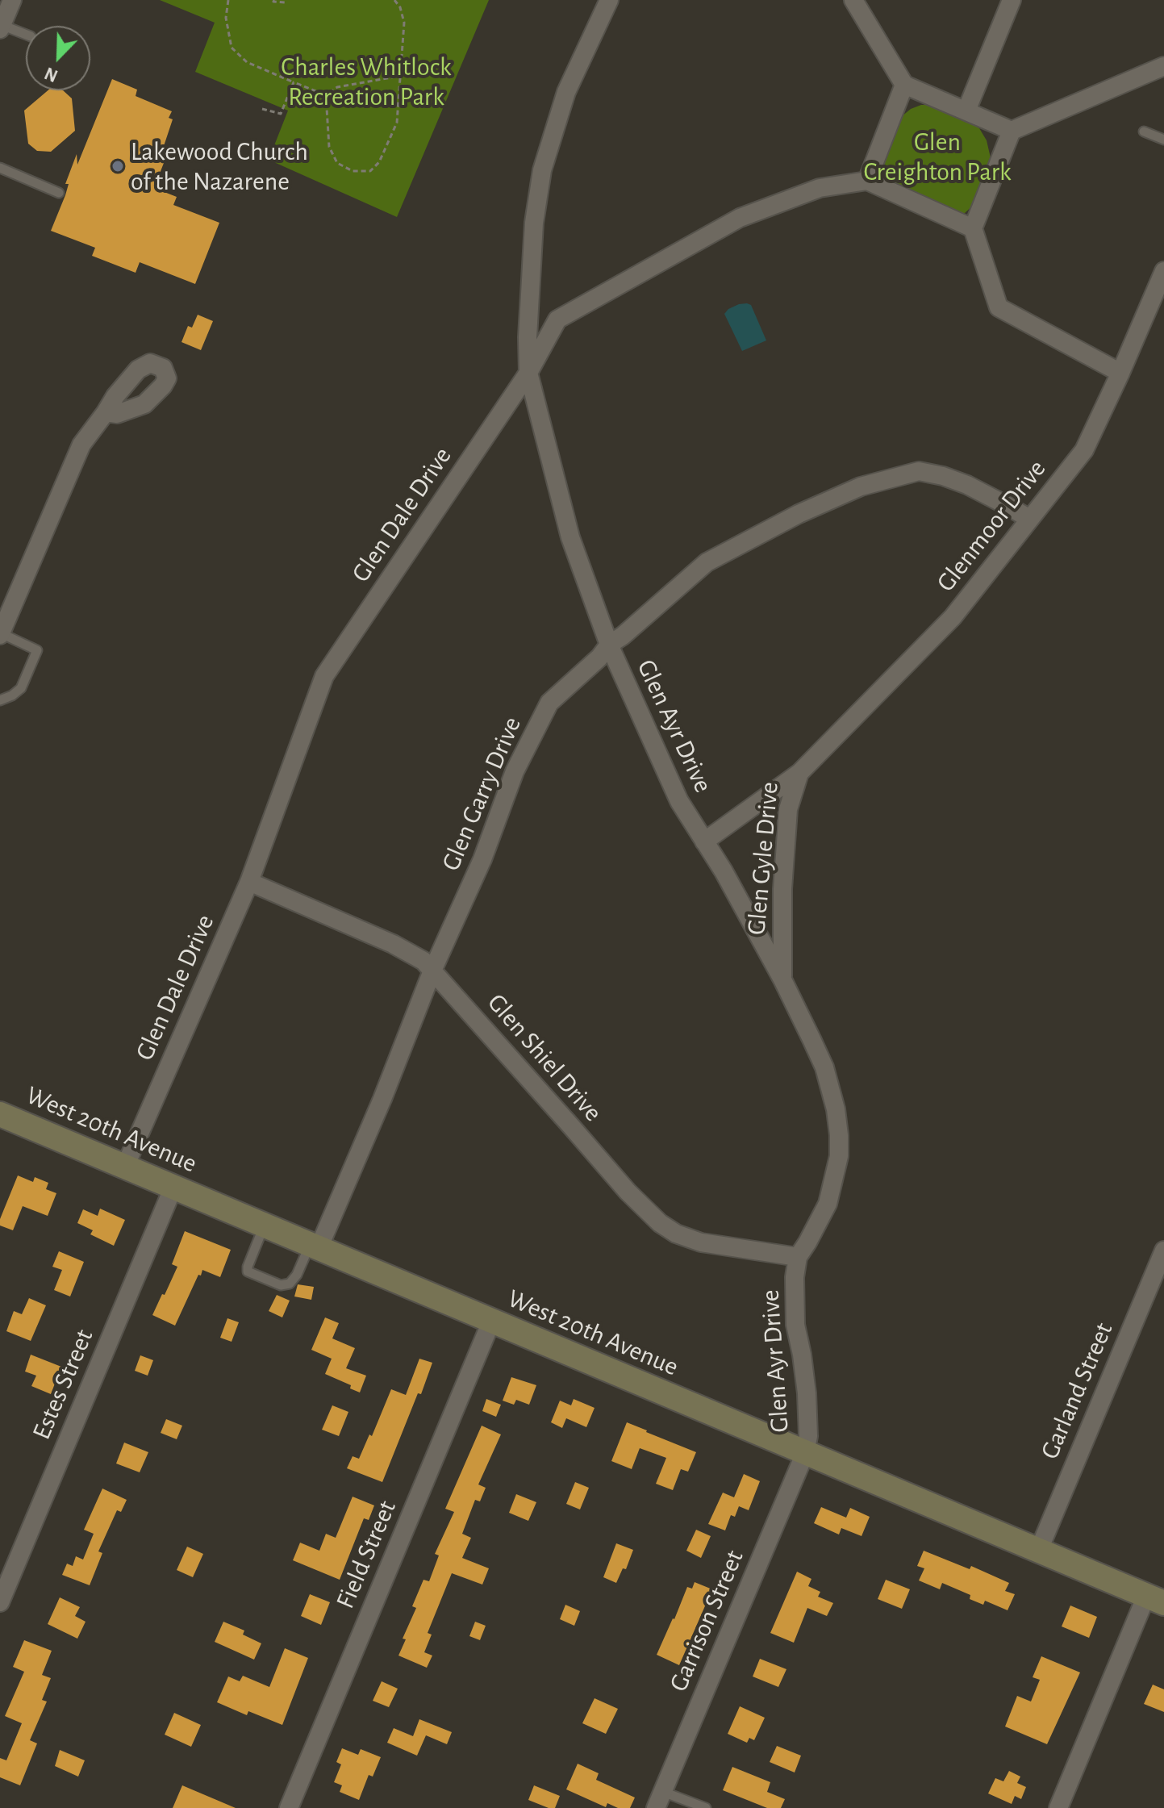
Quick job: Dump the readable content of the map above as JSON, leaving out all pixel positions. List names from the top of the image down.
{
  "streets": {
    "street": [
      "Glen Dale Drive",
      "Glenmoor Drive",
      "Glen Ayr Drive",
      "Glen Garry Drive",
      "Glen Gyle Drive",
      "Glen Shiel Drive",
      "West 20th Avenue",
      "Estes Street",
      "Garland Street",
      "Field Street",
      "Garrison Street"
    ]
  },
  "crossings": [
    ["Glen Dale Drive", "Glen Ayr Drive"],
    ["Glen Dale Drive", "Glen Shiel Drive"],
    ["Glen Dale Drive", "West 20th Avenue"],
    ["Glenmoor Drive", "Glen Garry Drive"],
    ["Glenmoor Drive", "Glen Gyle Drive"],
    ["Glen Ayr Drive", "Glen Garry Drive"],
    ["Glen Ayr Drive", "Glen Gyle Drive"],
    ["Glen Ayr Drive", "Glen Shiel Drive"],
    ["Glen Ayr Drive", "West 20th Avenue"],
    ["Glen Ayr Drive", "Garrison Street"],
    ["Glen Garry Drive", "Glen Shiel Drive"],
    ["Glen Garry Drive", "West 20th Avenue"],
    ["West 20th Avenue", "Estes Street"],
    ["West 20th Avenue", "Garland Street"],
    ["West 20th Avenue", "Field Street"],
    ["West 20th Avenue", "Garrison Street"]
  ],
  "parks": ["Charles Whitlock Recreation Park", "Glen Creighton Park"],
  "places": ["Lakewood Church of the Nazarene"],
  "north": "bottom left"
}
